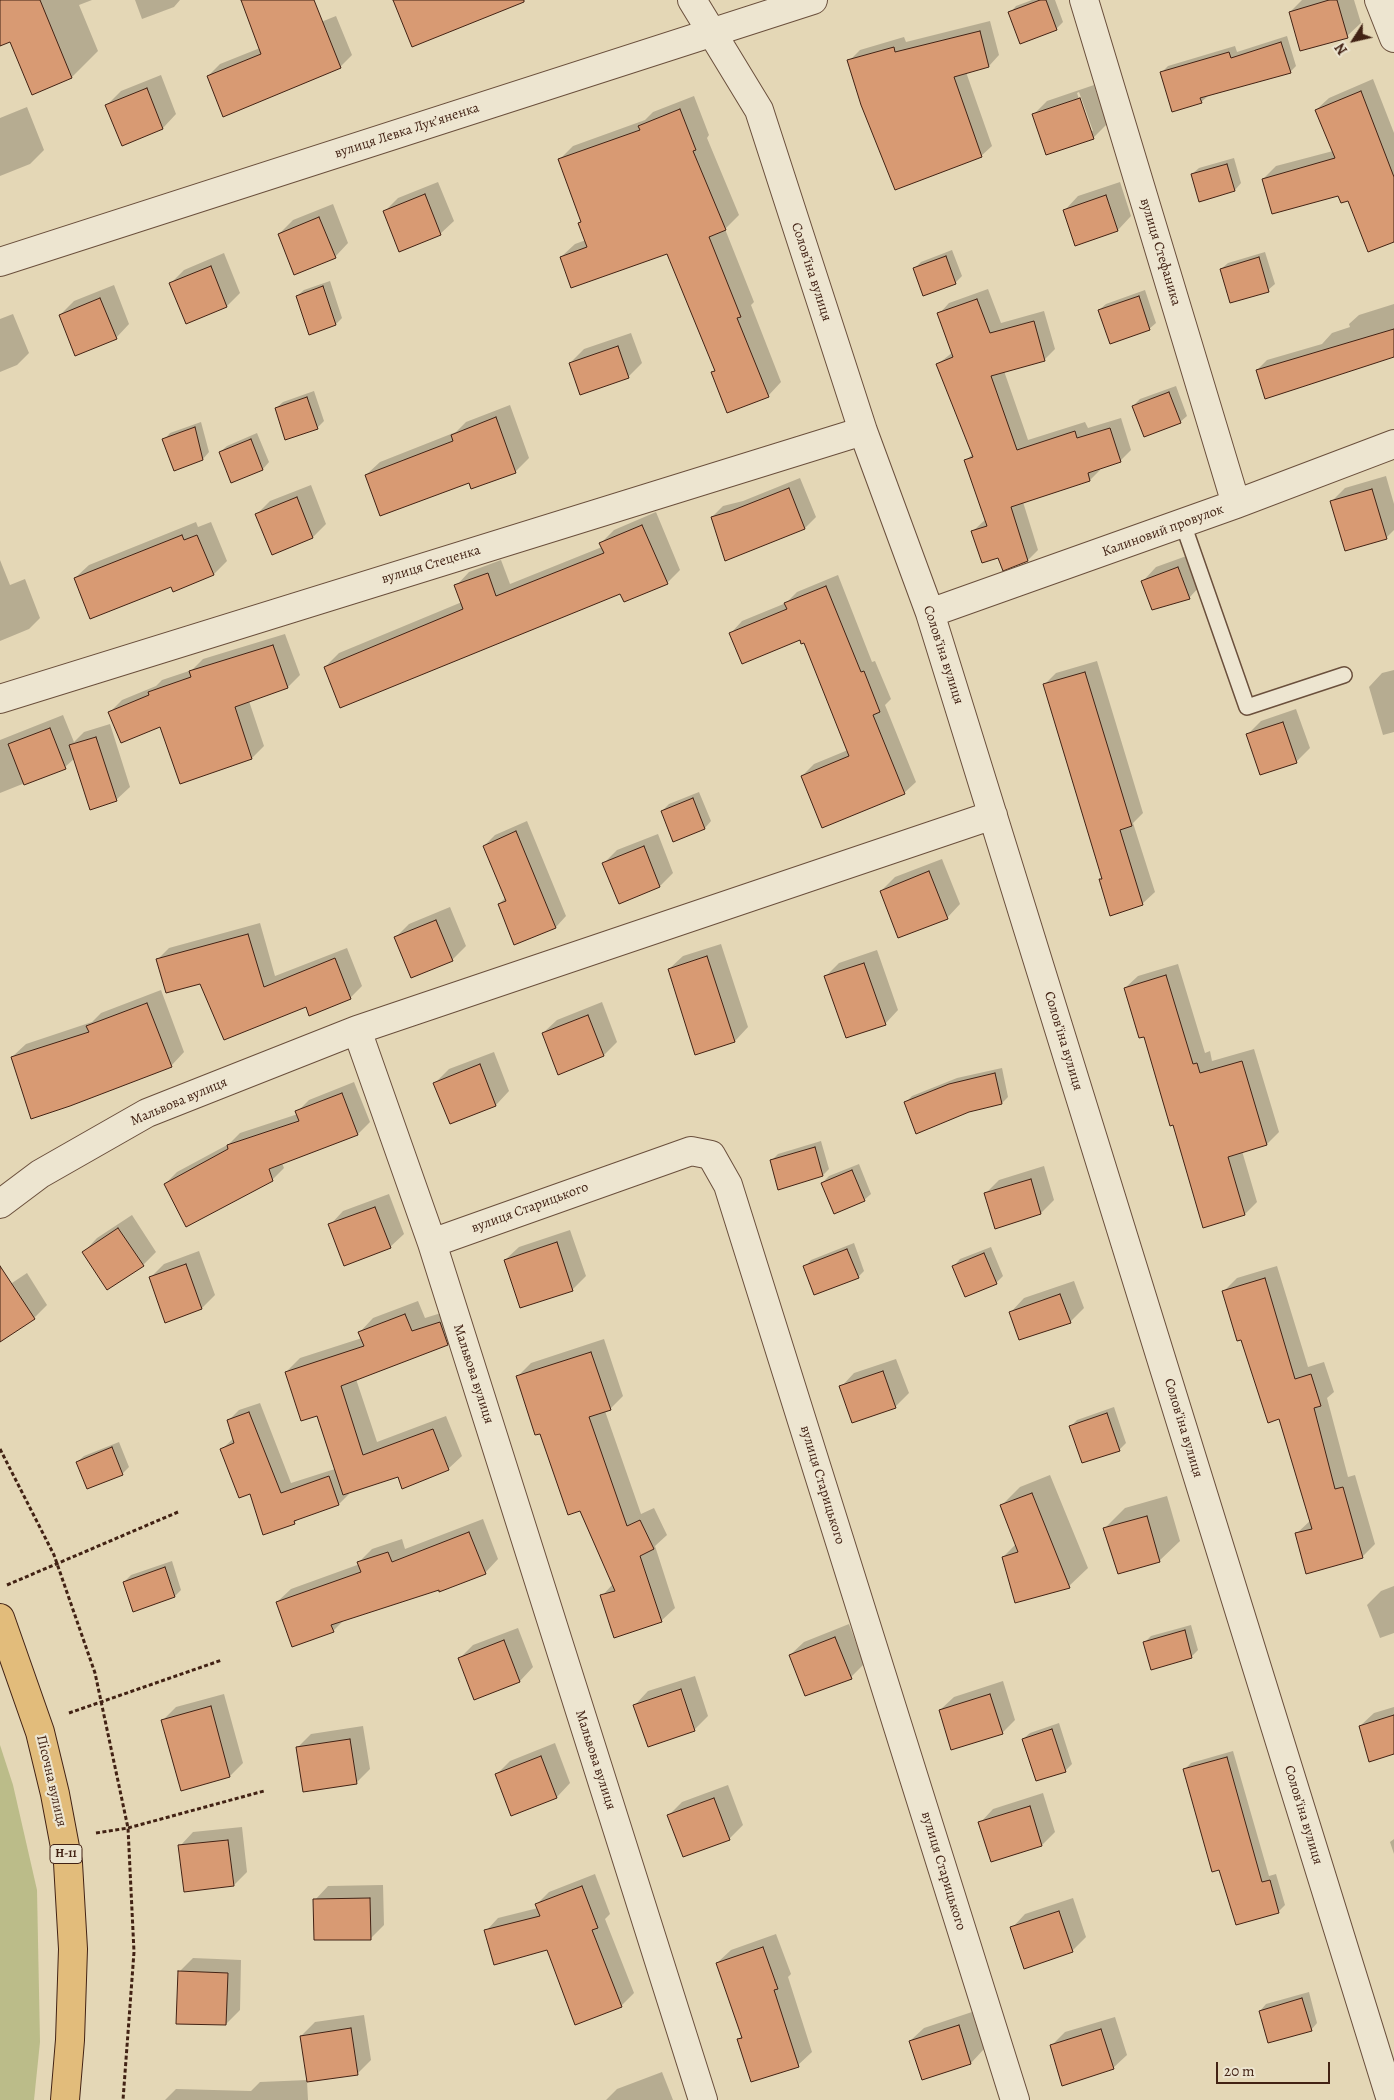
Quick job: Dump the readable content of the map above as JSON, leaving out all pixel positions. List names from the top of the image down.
{
  "streets": {
    "main road": ["Пісочна вулиця", "Н-11"],
    "street": [
      "вулиця Левка Лукʼяненка",
      "вулиця Стефаника",
      "Соловʼїна вулиця",
      "Калиновий провулок",
      "вулиця Стеценка",
      "Мальвова вулиця",
      "вулиця Старицького"
    ]
  },
  "crossings": [
    ["вулиця Левка Лукʼяненка", "Соловʼїна вулиця"],
    ["вулиця Стефаника", "Калиновий провулок"],
    ["Соловʼїна вулиця", "Калиновий провулок"],
    ["Соловʼїна вулиця", "вулиця Стеценка"],
    ["Мальвова вулиця", "вулиця Старицького"]
  ],
  "scale_bar": "20 m",
  "north": "bottom left"
}
